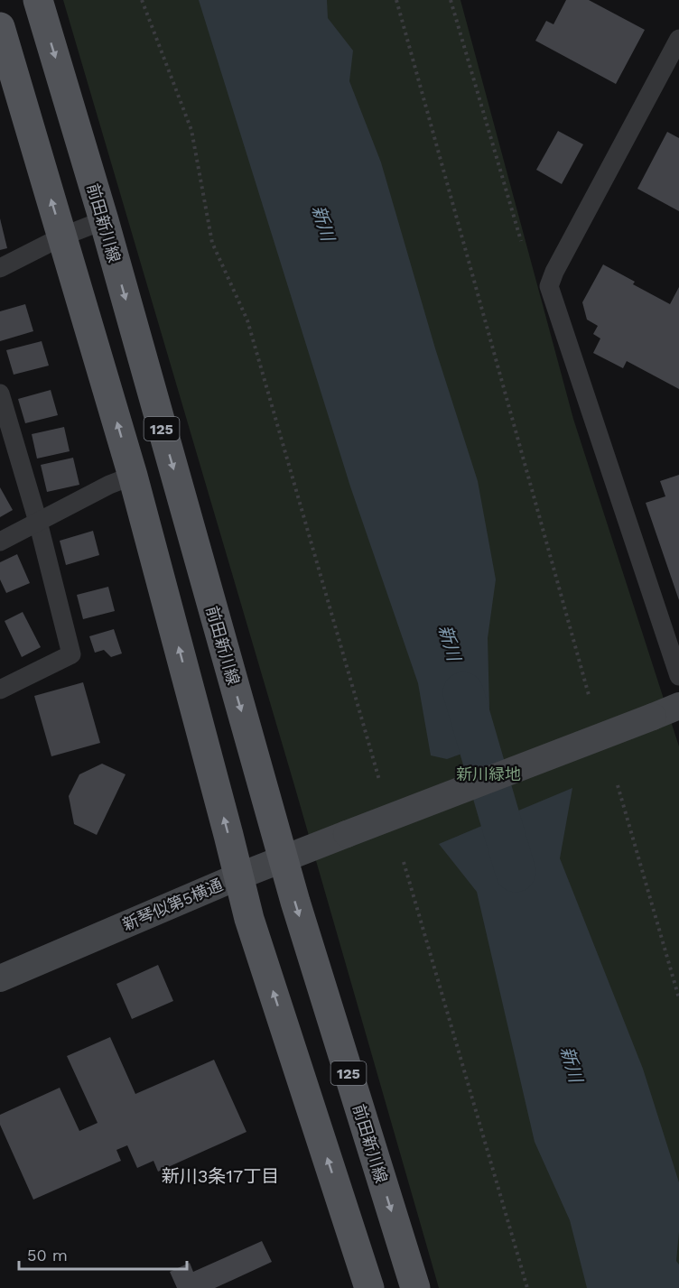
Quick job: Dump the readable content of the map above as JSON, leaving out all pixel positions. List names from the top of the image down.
{
  "streets": {
    "main road": ["前田新川線", "125"],
    "street": ["新琴似第5横通"]
  },
  "crossings": [
    ["前田新川線", "新琴似第5横通"],
    ["125", "新琴似第5横通"]
  ],
  "districts": ["新川3条17丁目"],
  "water": ["新川"],
  "parks": ["新川緑地"],
  "scale_bar": "50 m"
}
